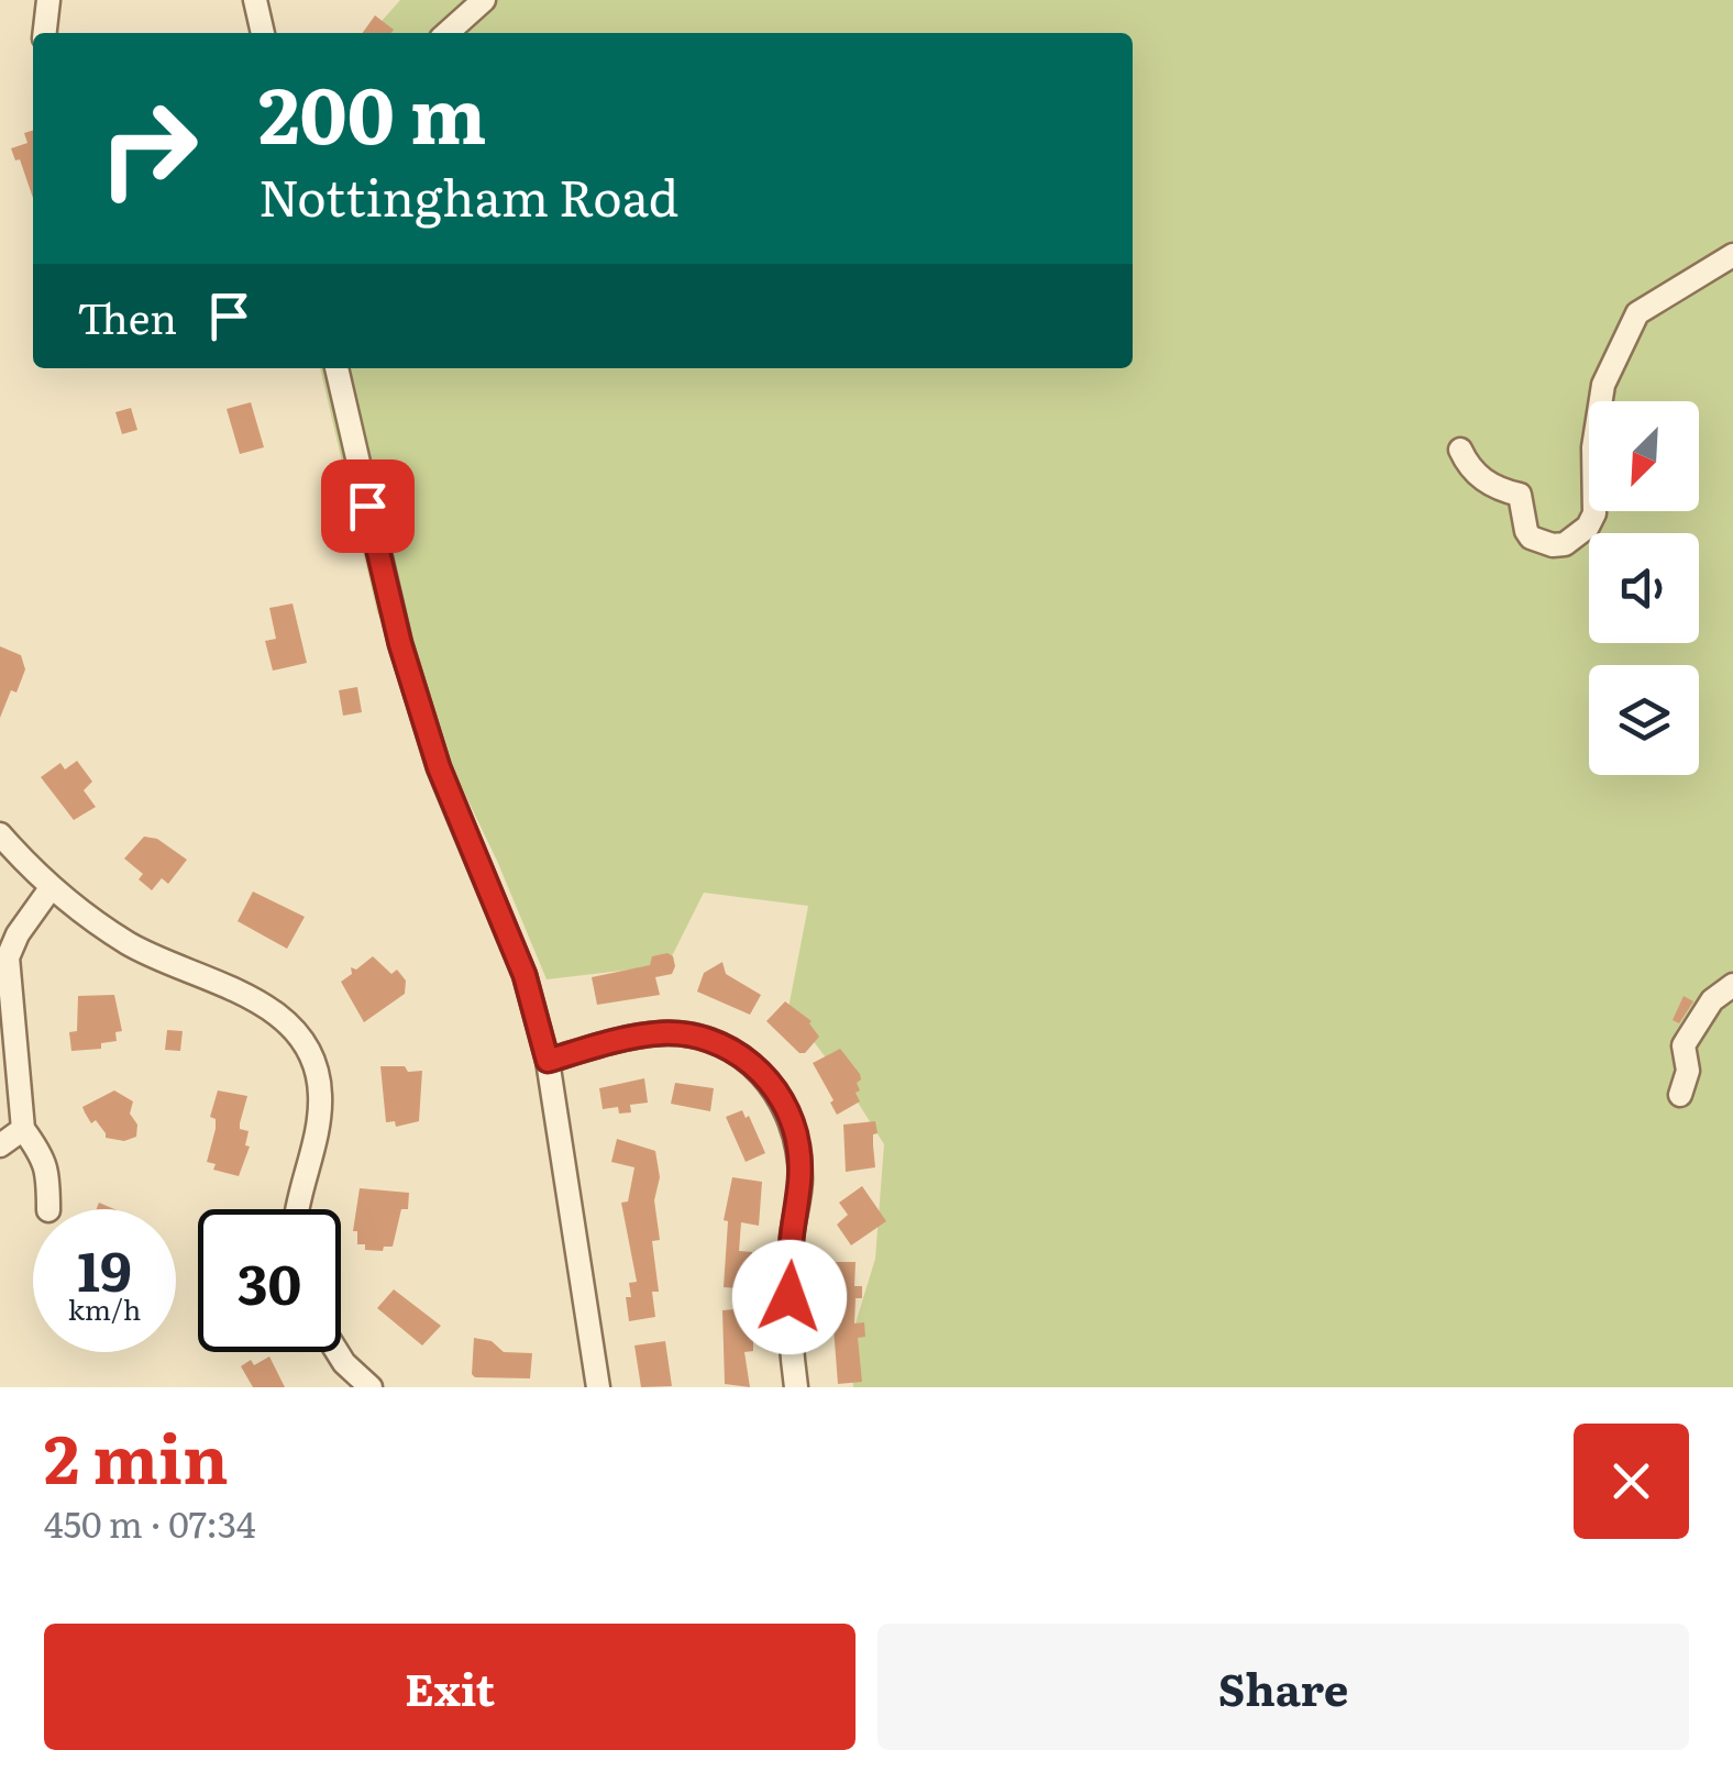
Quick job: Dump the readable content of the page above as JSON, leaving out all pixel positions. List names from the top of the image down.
{
  "north": "bottom left",
  "page": {
    "turn": ["200 m", "Nottingham Road"],
    "then": "Then",
    "speed": "19 km/h",
    "limit": "30",
    "heading": ["2 min", "450 m · 07:34"],
    "buttons": ["Exit", "Share"]
  }
}
